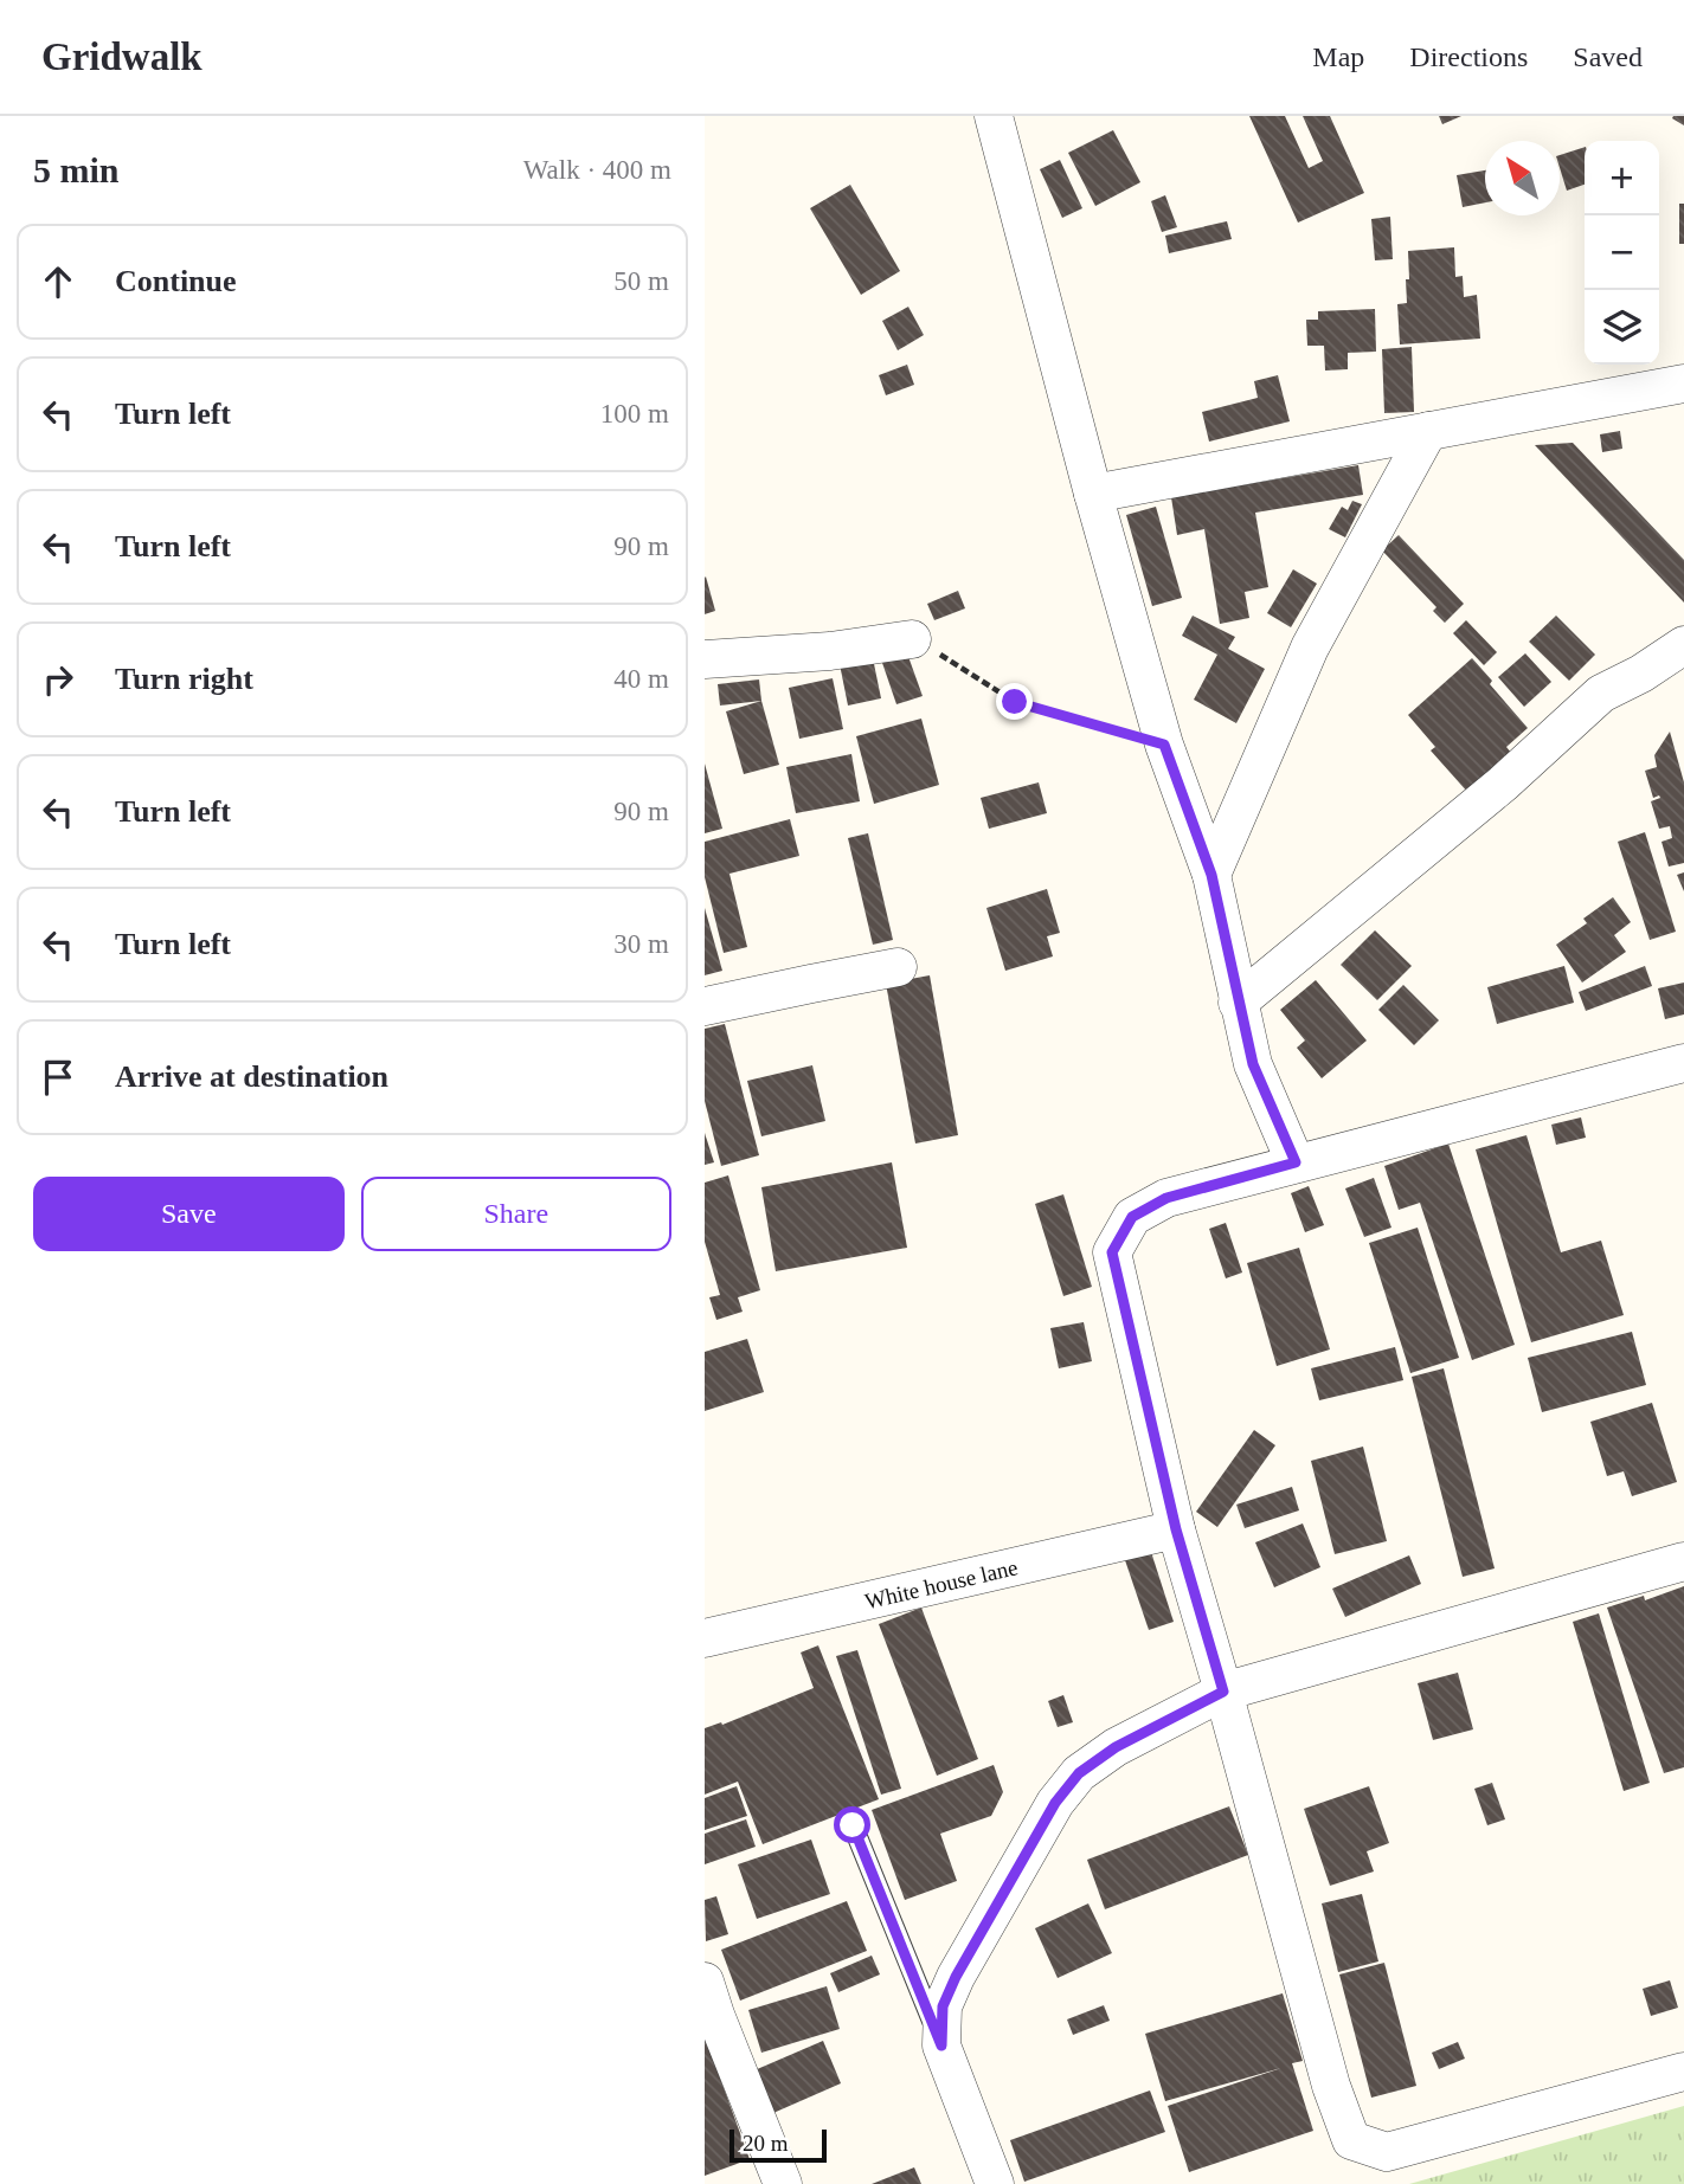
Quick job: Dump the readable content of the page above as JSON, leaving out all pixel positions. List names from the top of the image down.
{
  "streets": {
    "street": ["White house lane"]
  },
  "scale_bar": "20 m",
  "north": "top left",
  "page": {
    "header": "Gridwalk",
    "nav": ["Map", "Directions", "Saved"],
    "heading": ["5 min", "Walk · 400 m"],
    "map_buttons": ["+", "−"],
    "list": [
      ["Continue", "50 m"],
      ["Turn left", "100 m"],
      ["Turn left", "90 m"],
      ["Turn right", "40 m"],
      ["Turn left", "90 m"],
      ["Turn left", "30 m"],
      "Arrive at destination"
    ],
    "buttons": ["Save", "Share"],
    "scale": "20 m"
  }
}
